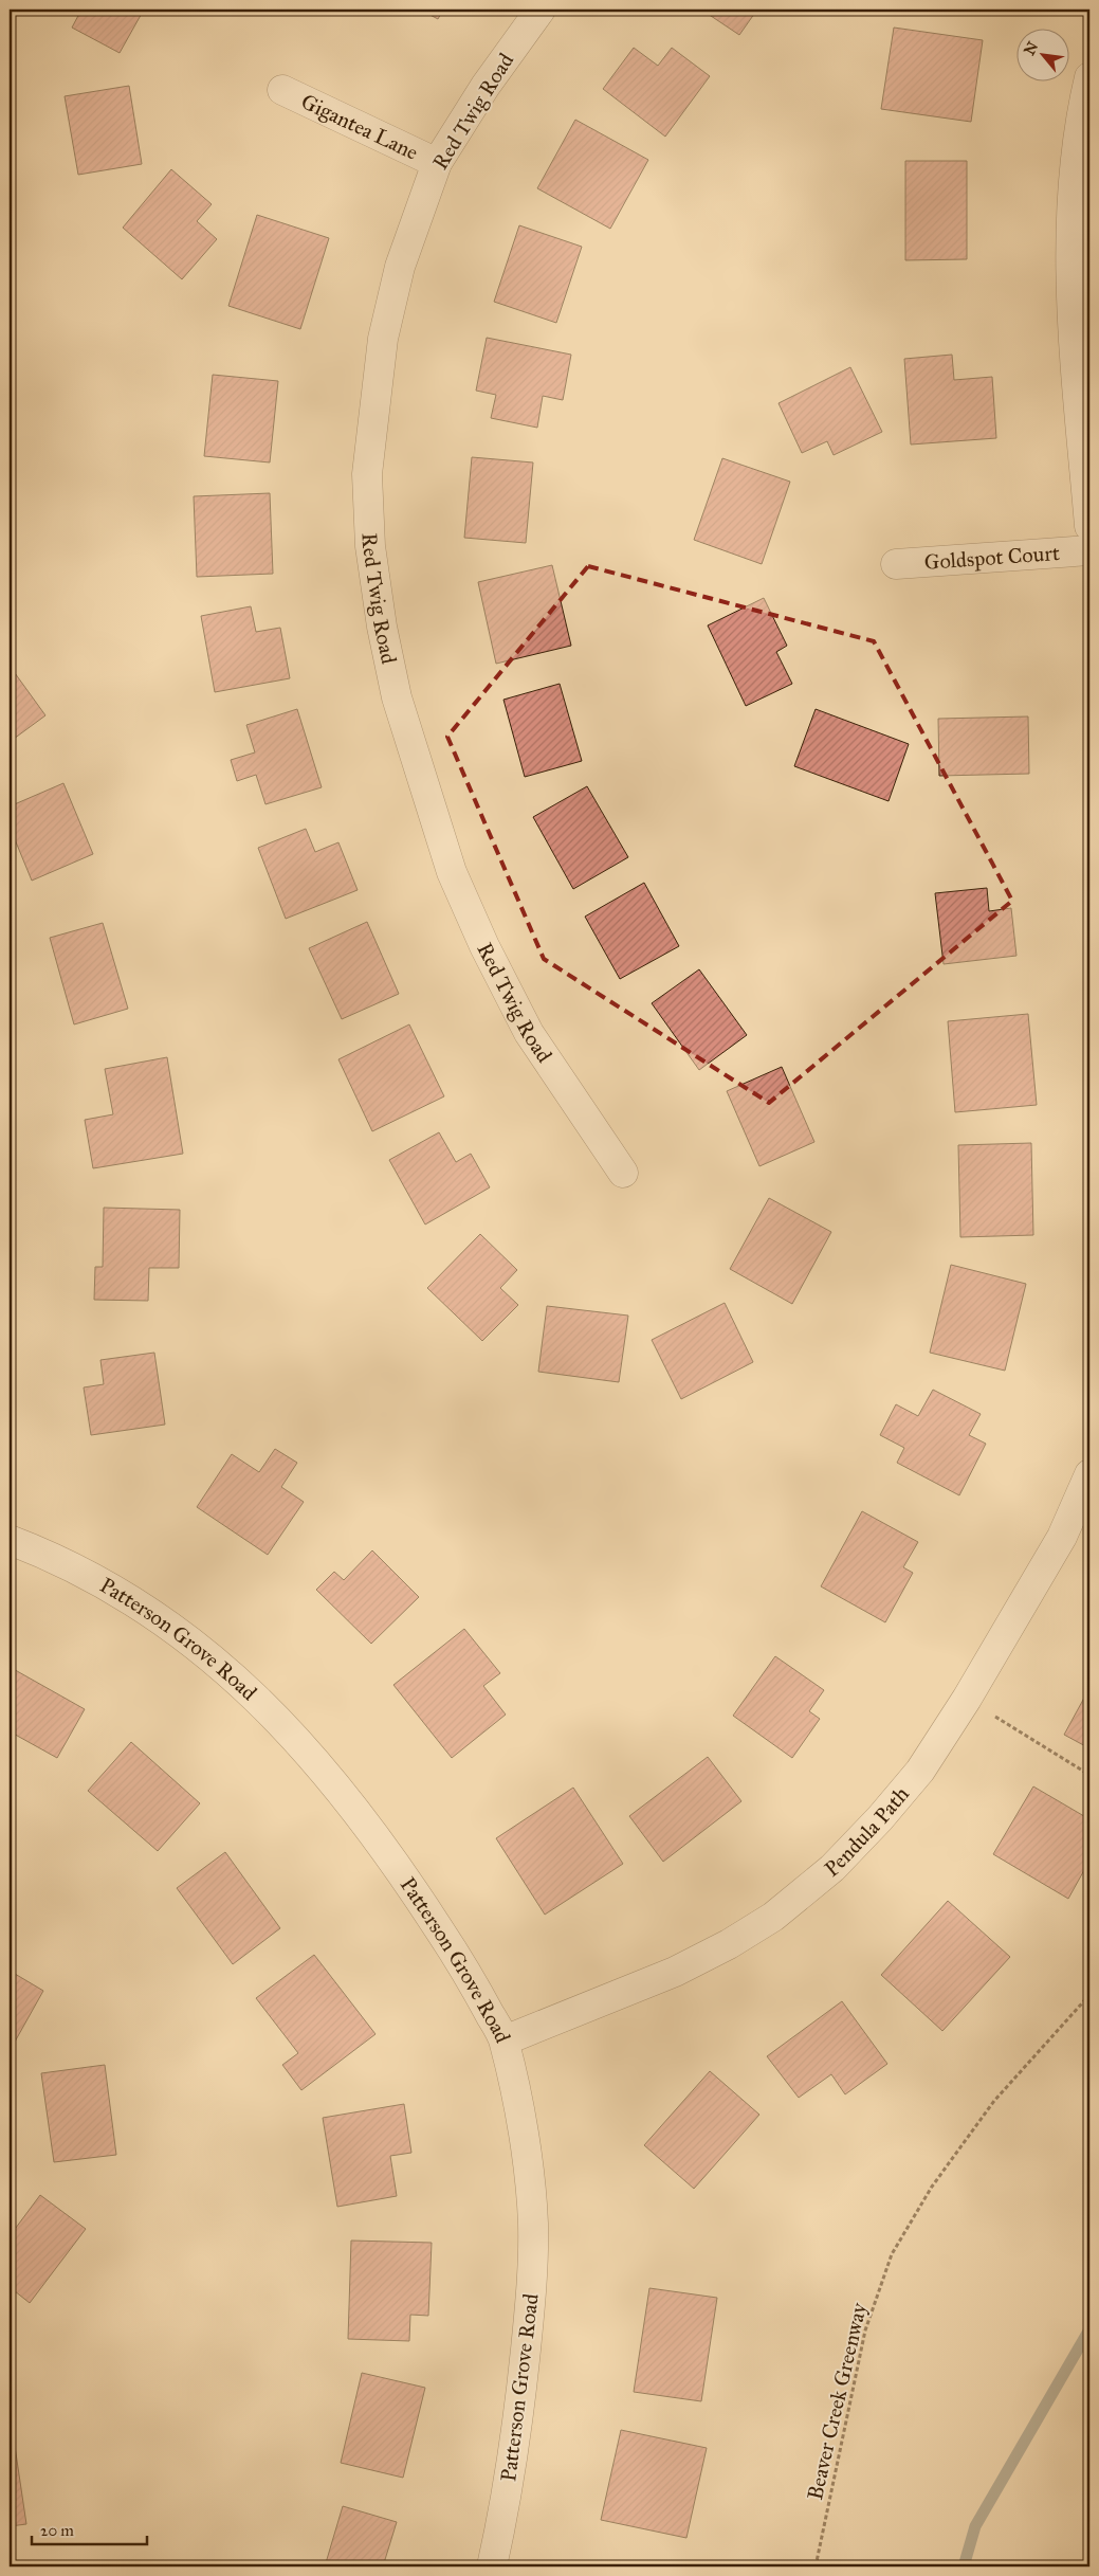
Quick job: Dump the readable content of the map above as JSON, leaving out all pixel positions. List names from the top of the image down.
{
  "streets": {
    "street": [
      "Red Twig Road",
      "Gigantea Lane",
      "Goldspot Court",
      "Patterson Grove Road",
      "Pendula Path"
    ],
    "path": ["Beaver Creek Greenway"]
  },
  "crossings": [
    ["Red Twig Road", "Gigantea Lane"],
    ["Patterson Grove Road", "Pendula Path"]
  ],
  "scale_bar": "20 m",
  "north": "top left"
}
